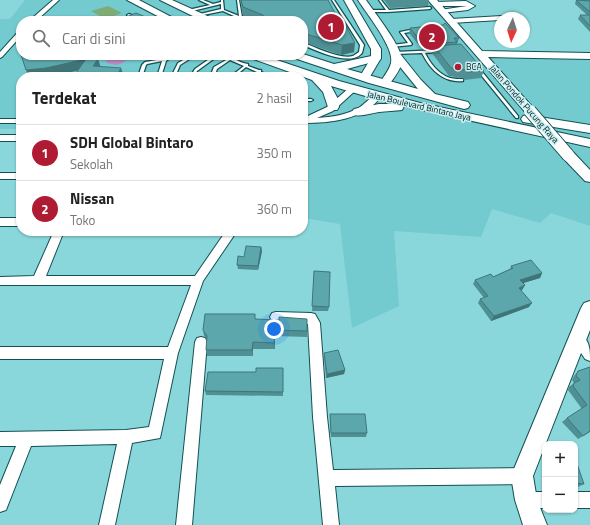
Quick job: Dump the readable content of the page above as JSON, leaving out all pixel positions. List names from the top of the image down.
{
  "streets": {
    "main road": ["Jalan Pondok Pucung Raya", "Jalan Boulevard Bintaro Jaya"]
  },
  "places": ["BCA"],
  "north": "bottom",
  "page": {
    "pins": ["1", "2"],
    "search": "Cari di sini",
    "heading": ["Terdekat", "2 hasil"],
    "list": [
      {
        "mark": "1",
        "name": "SDH Global Bintaro",
        "note": "Sekolah",
        "value": "350 m"
      },
      {
        "mark": "2",
        "name": "Nissan",
        "note": "Toko",
        "value": "360 m"
      }
    ],
    "map_buttons": ["+", "−"]
  }
}
